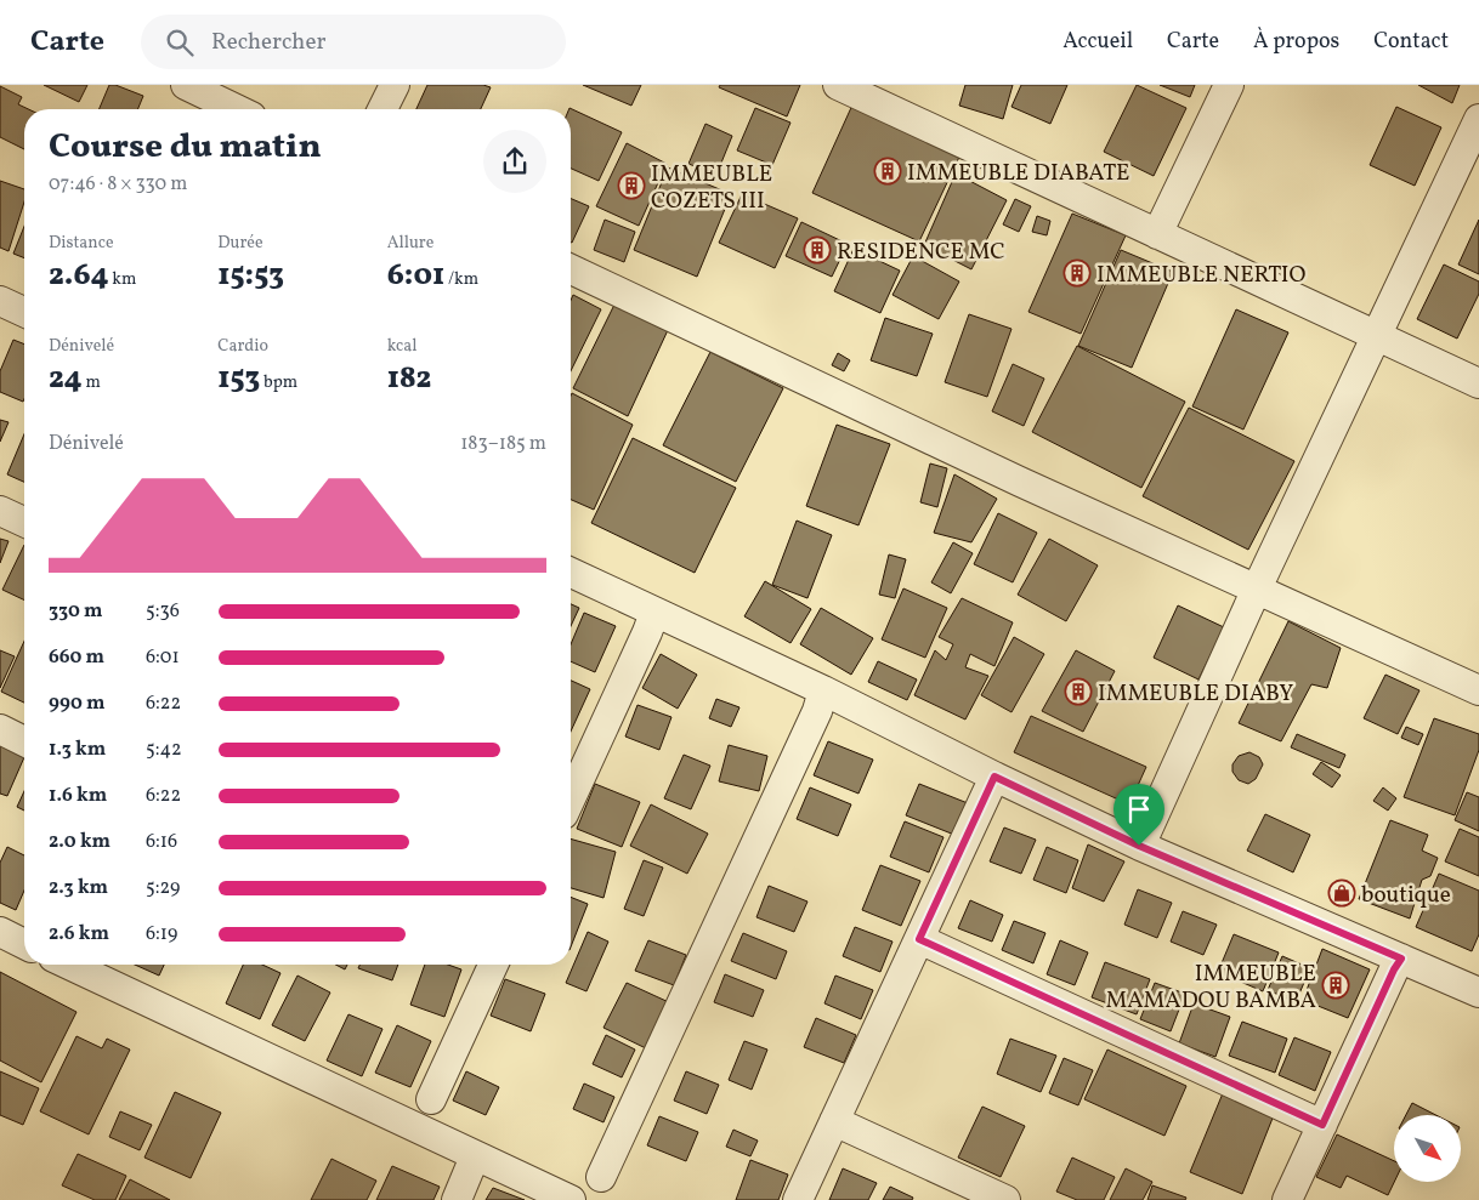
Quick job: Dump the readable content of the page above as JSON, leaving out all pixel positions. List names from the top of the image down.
{
  "places": {
    "building": [
      "IMMEUBLE DIABATE",
      "IMMEUBLE COZETS III",
      "RESIDENCE MC",
      "IMMEUBLE NERTIO",
      "IMMEUBLE DIABY",
      "IMMEUBLE MAMADOU BAMBA"
    ],
    "shop": ["boutique"]
  },
  "north": "bottom right",
  "page": {
    "header": "Carte",
    "search": "Rechercher",
    "nav": [
      "Accueil",
      "Carte",
      "À propos",
      "Contact"
    ],
    "heading": ["Course du matin", "07:46 · 8 × 330 m"],
    "stats": [
      ["Distance", "2.64 km"],
      ["Durée", "15:53"],
      ["Allure", "6:01 /km"],
      ["Dénivelé", "24 m"],
      ["Cardio", "153 bpm"],
      ["kcal", "182"]
    ],
    "chart": ["Dénivelé", "183–185 m"],
    "list": [
      {
        "name": "330 m",
        "note": "5:36"
      },
      {
        "name": "660 m",
        "note": "6:01"
      },
      {
        "name": "990 m",
        "note": "6:22"
      },
      {
        "name": "1.3 km",
        "note": "5:42"
      },
      {
        "name": "1.6 km",
        "note": "6:22"
      },
      {
        "name": "2.0 km",
        "note": "6:16"
      },
      {
        "name": "2.3 km",
        "note": "5:29"
      },
      {
        "name": "2.6 km",
        "note": "6:19"
      }
    ]
  }
}
